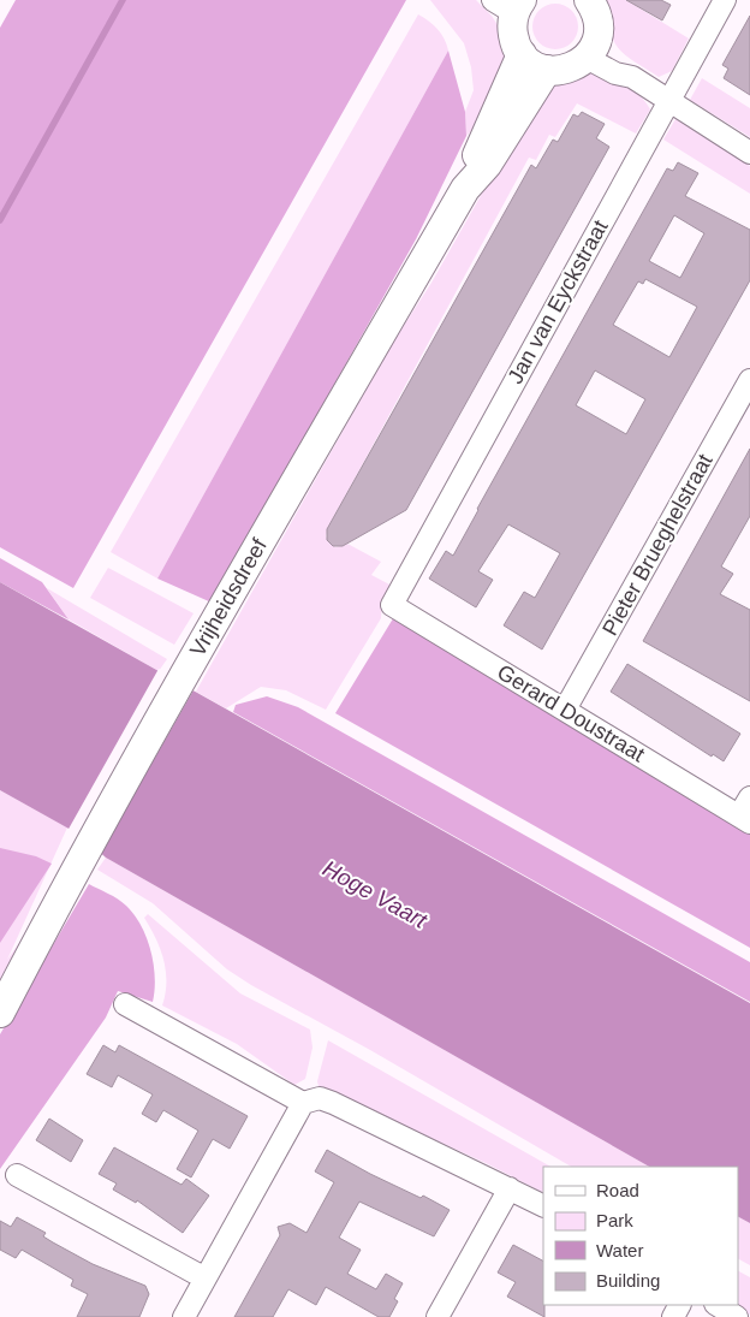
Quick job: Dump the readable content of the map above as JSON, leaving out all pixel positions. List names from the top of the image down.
{
  "streets": {
    "main road": ["Vrijheidsdreef"],
    "street": ["Jan van Eyckstraat", "Pieter Brueghelstraat", "Gerard Doustraat"]
  },
  "crossings": [
    ["Jan van Eyckstraat", "Gerard Doustraat"],
    ["Pieter Brueghelstraat", "Gerard Doustraat"]
  ],
  "water": ["Hoge Vaart"],
  "legend": [
    "Road",
    "Park",
    "Water",
    "Building"
  ]
}
